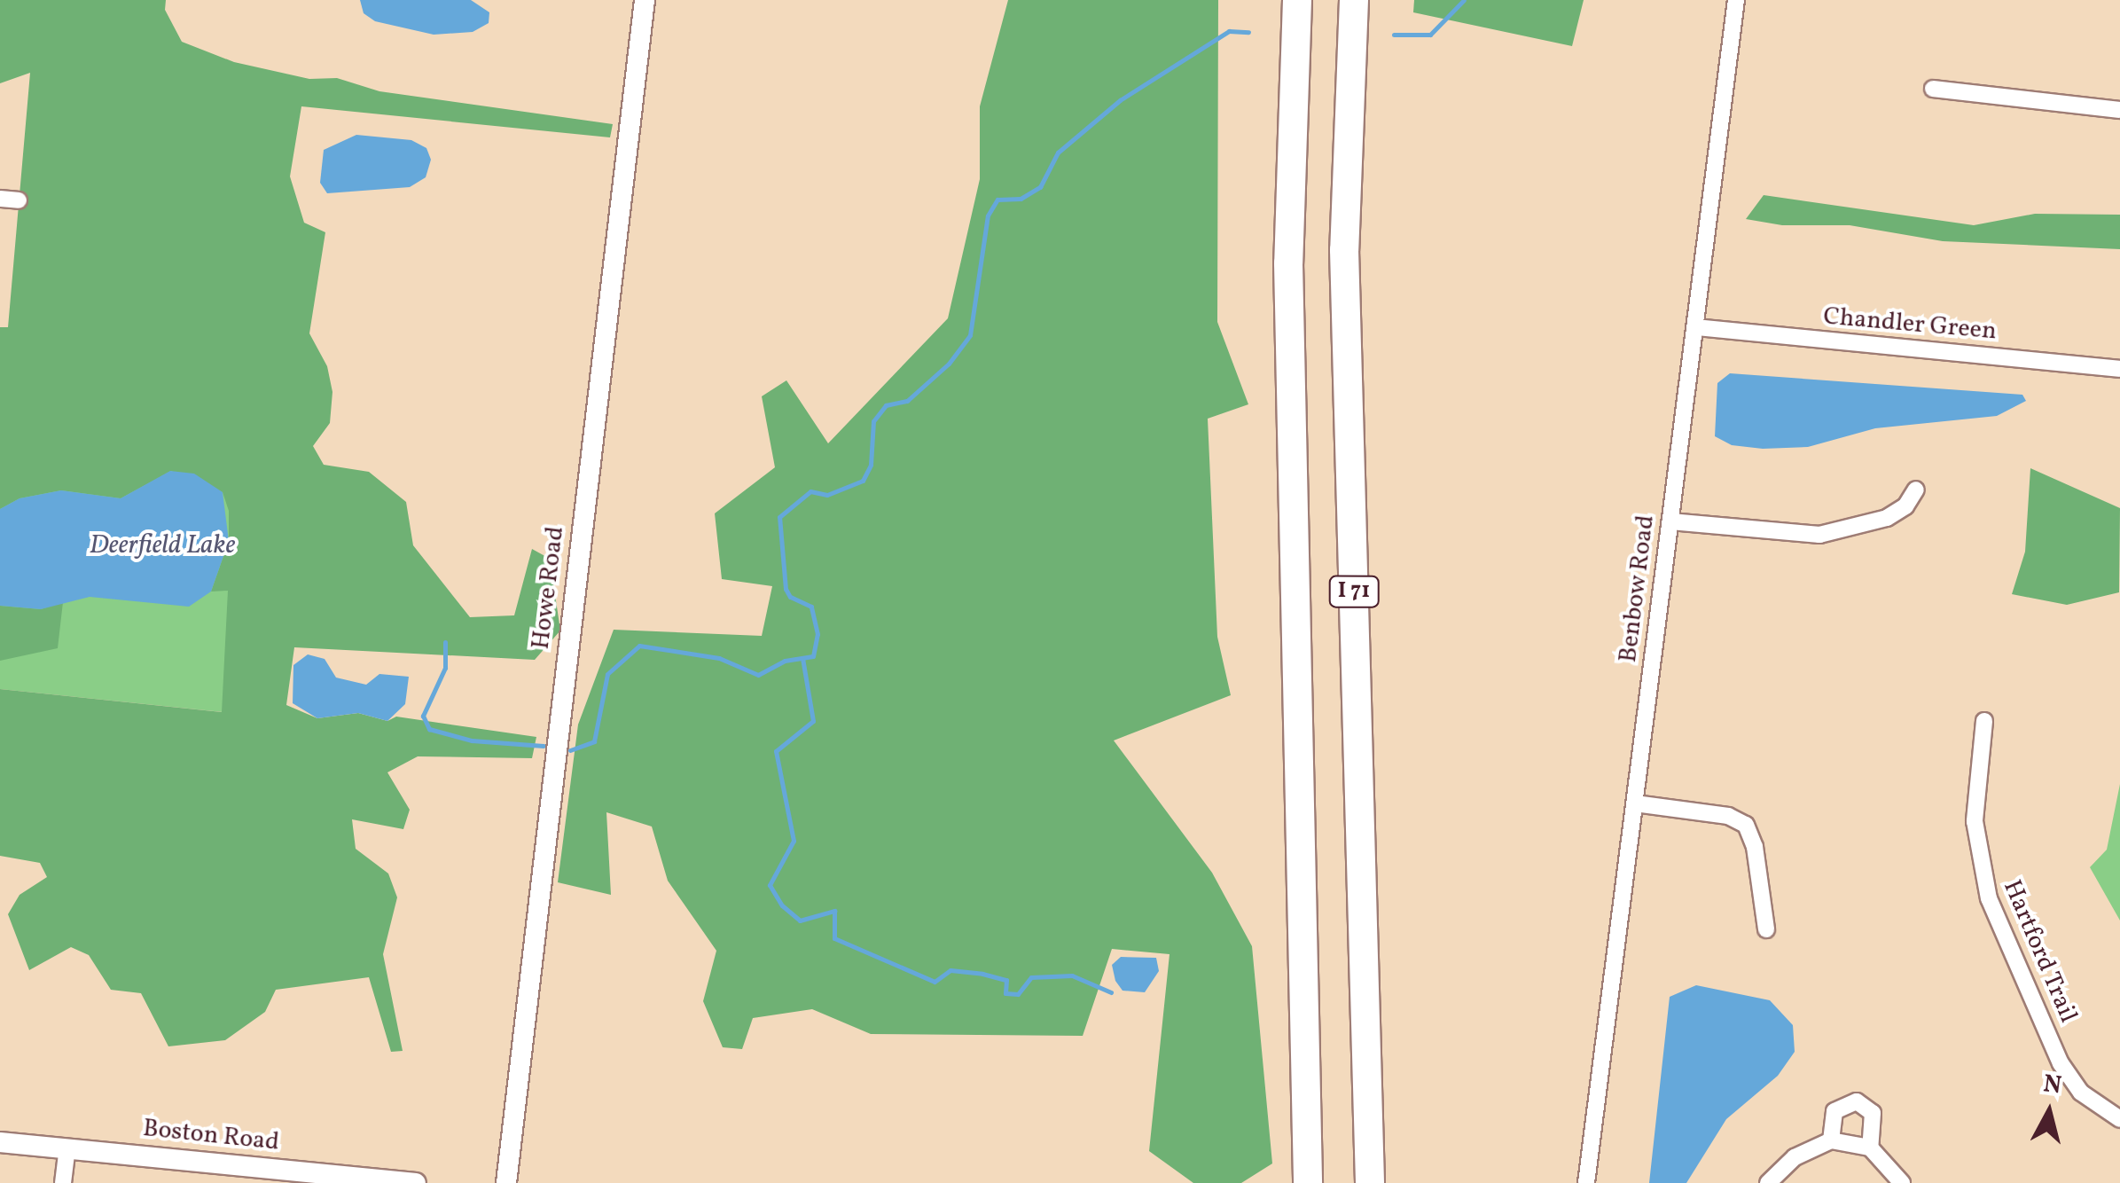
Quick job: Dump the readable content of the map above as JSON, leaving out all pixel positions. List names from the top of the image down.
{
  "streets": {
    "highway": ["I 71"],
    "street": [
      "Chandler Green",
      "Howe Road",
      "Benbow Road",
      "Hartford Trail",
      "Boston Road"
    ]
  },
  "crossings": [
    ["Chandler Green", "Benbow Road"]
  ],
  "water": ["Deerfield Lake"],
  "north": "top"
}
